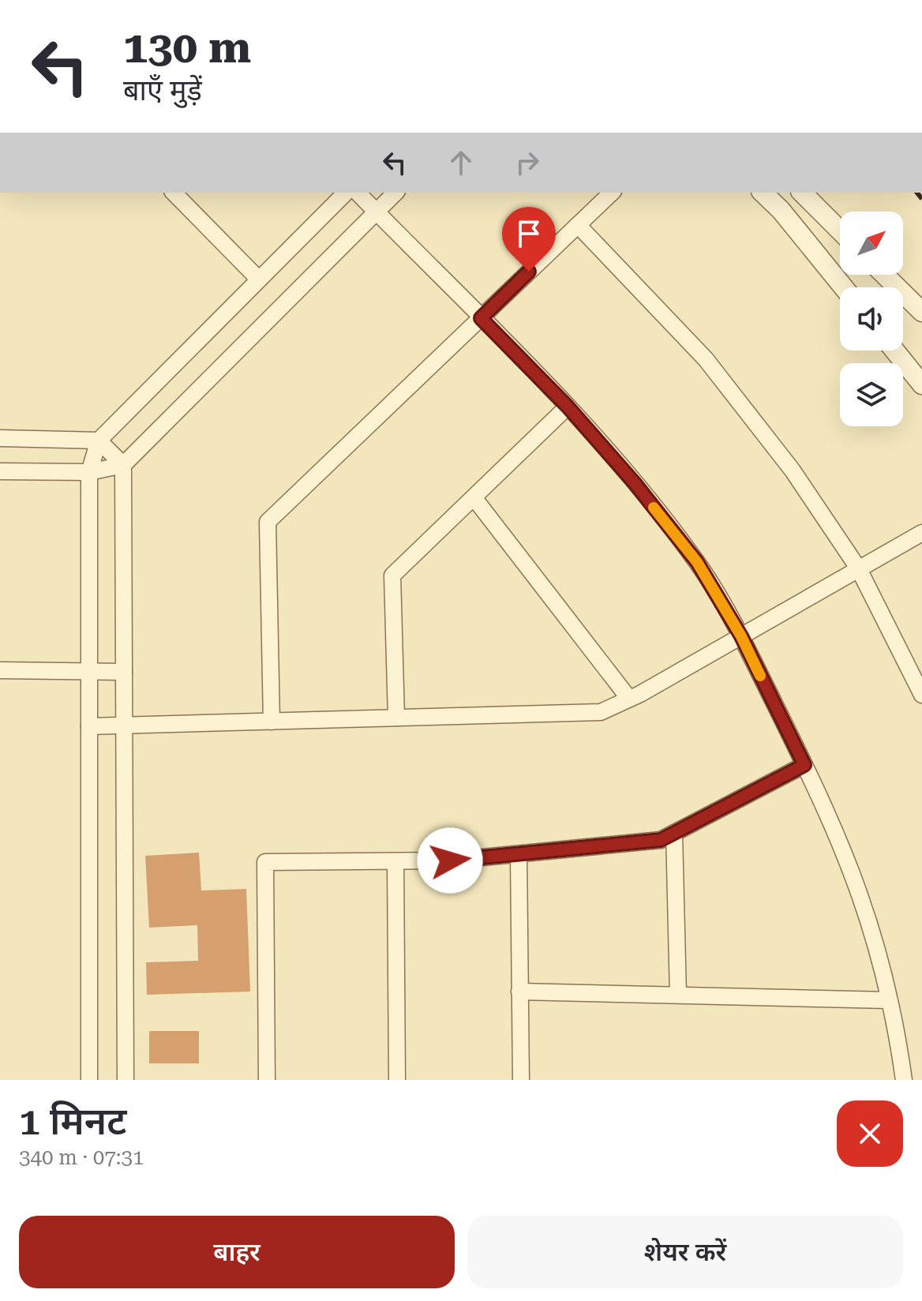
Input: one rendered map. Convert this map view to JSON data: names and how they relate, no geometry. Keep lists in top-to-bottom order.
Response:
{
  "north": "top right",
  "page": {
    "turn": ["130 m", "बाएँ मुड़ें"],
    "heading": ["1 मिनट", "340 m · 07:31"],
    "buttons": ["बाहर", "शेयर करें"]
  }
}
